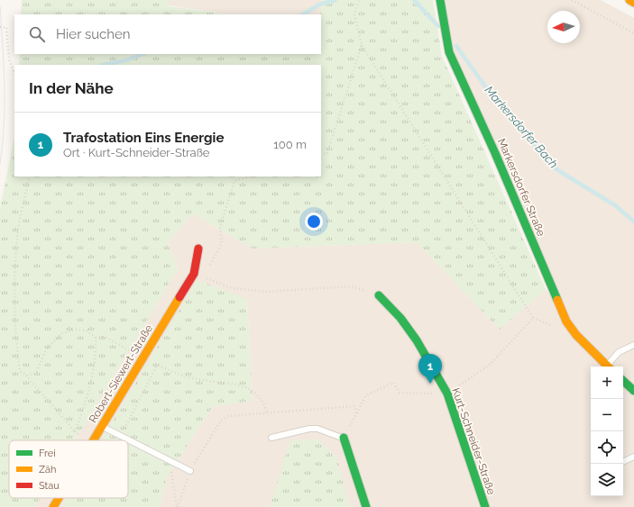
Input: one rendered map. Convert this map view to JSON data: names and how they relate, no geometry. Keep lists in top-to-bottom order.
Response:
{
  "streets": {
    "street": ["Markersdorfer Straße", "Robert-Siewert-Straße", "Kurt-Schneider-Straße"]
  },
  "water": ["Markersdorfer Bach"],
  "legend": ["Frei", "Zäh", "Stau"],
  "north": "left",
  "page": {
    "search": "Hier suchen",
    "heading": "In der Nähe",
    "list": [
      {
        "mark": "1",
        "name": "Trafostation Eins Energie",
        "note": "Ort · Kurt-Schneider-Straße",
        "value": "100 m"
      }
    ],
    "pins": "1",
    "map_buttons": ["+", "−"]
  }
}
